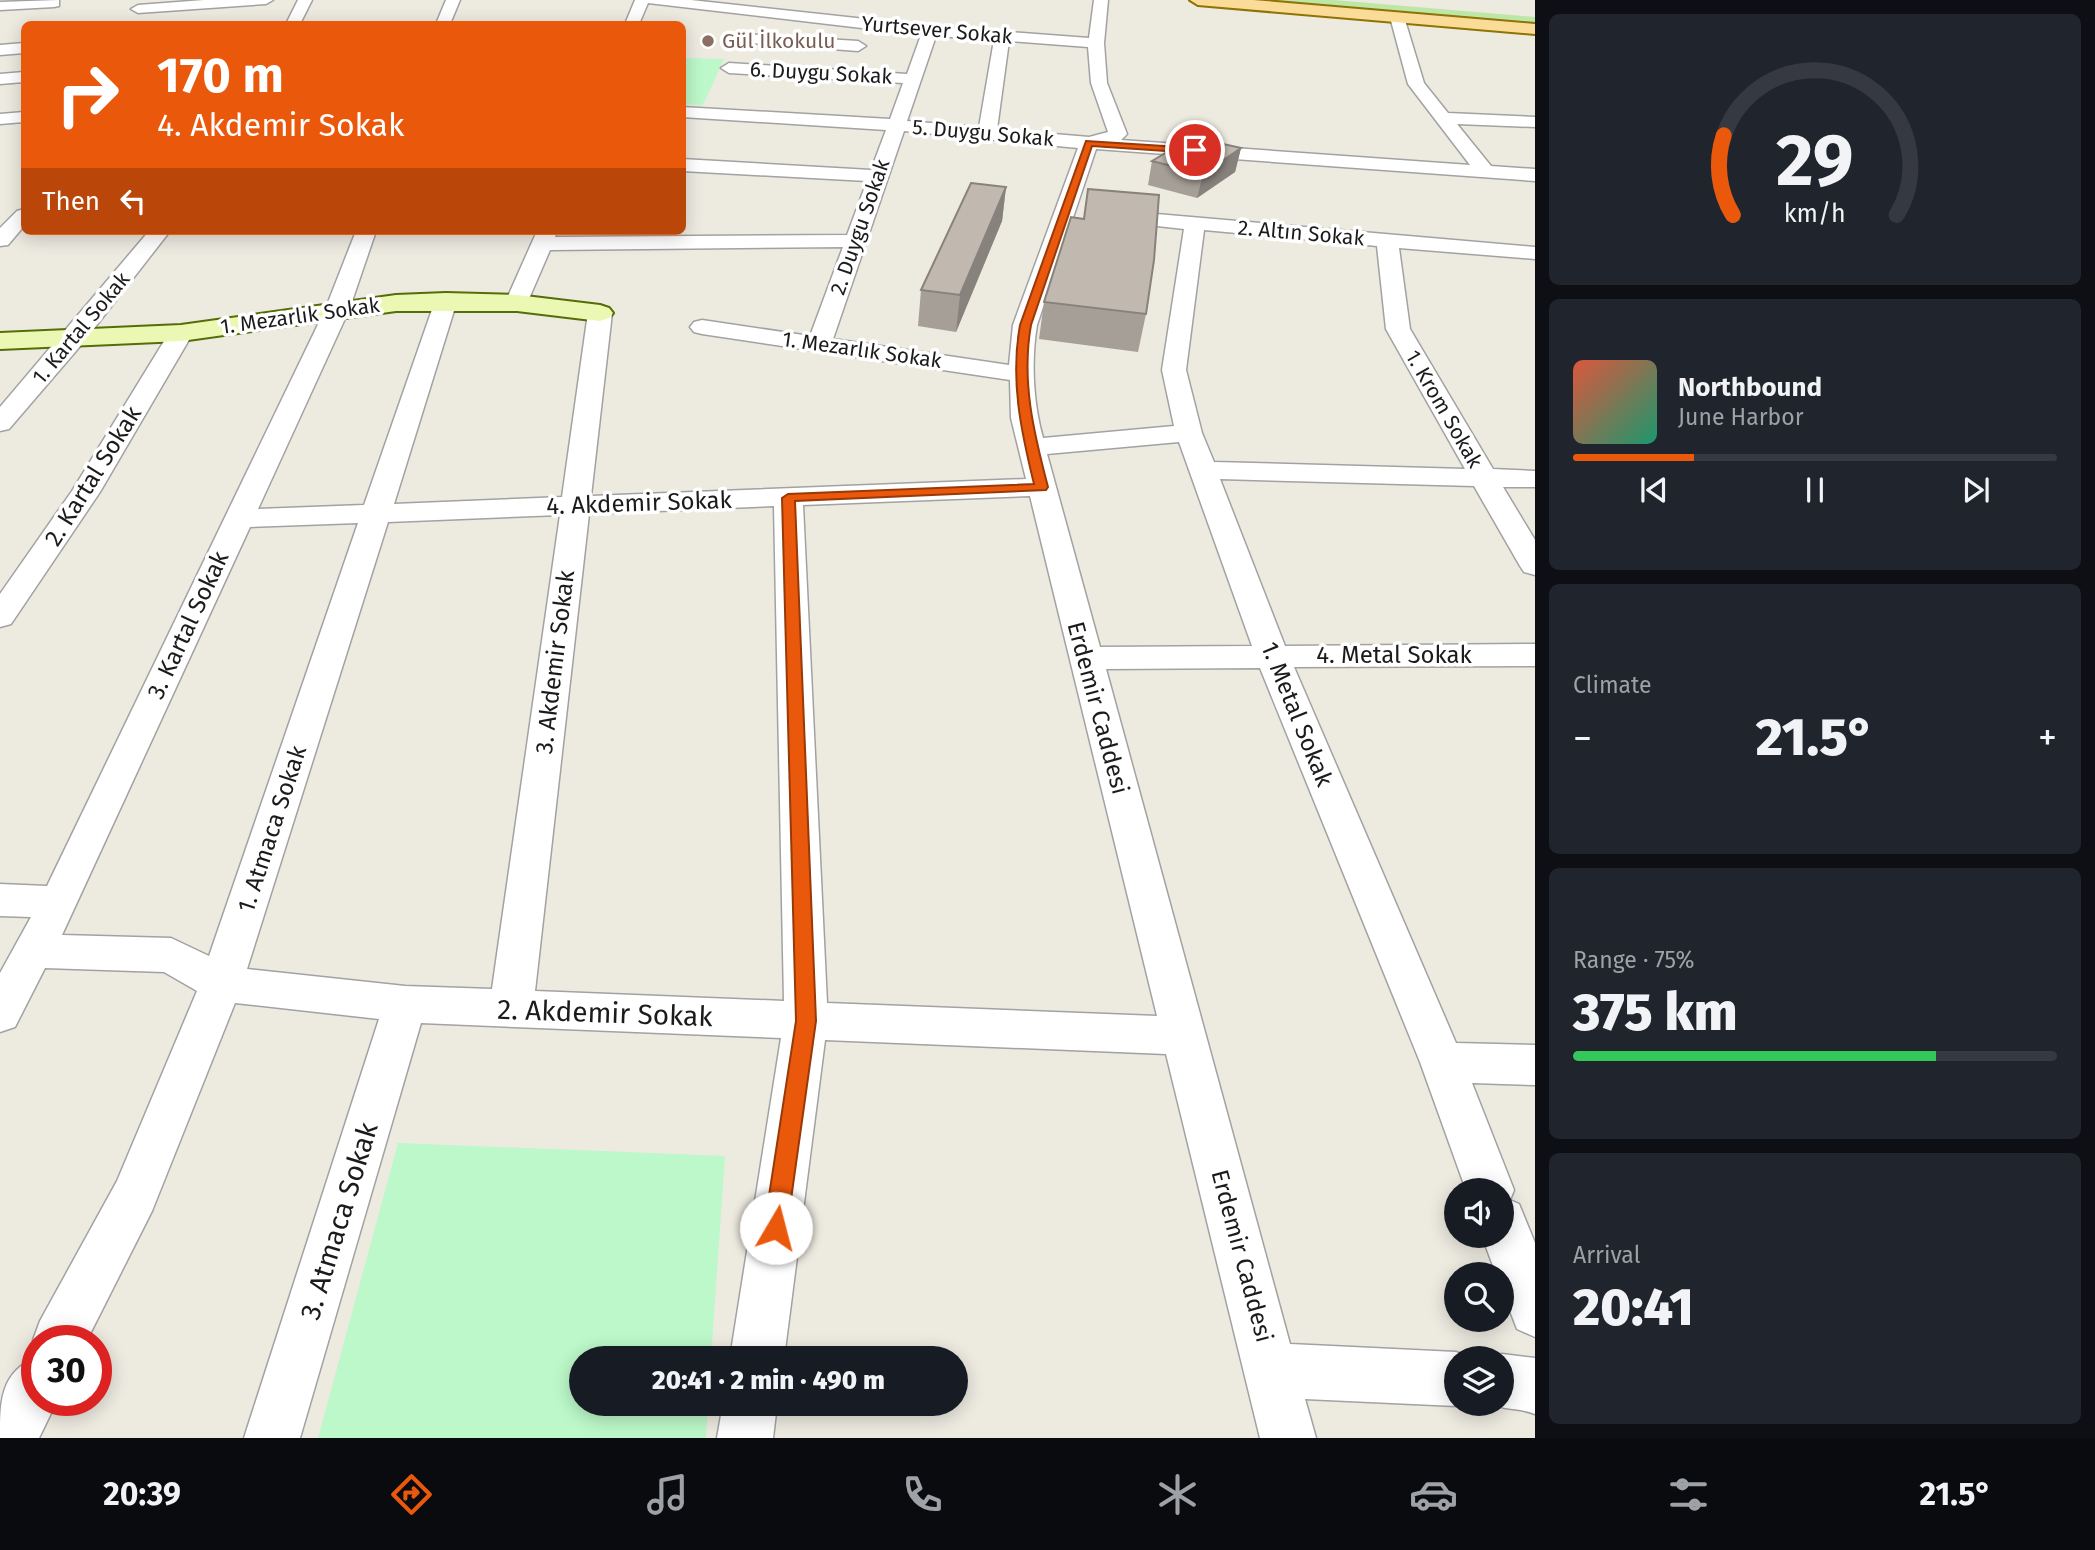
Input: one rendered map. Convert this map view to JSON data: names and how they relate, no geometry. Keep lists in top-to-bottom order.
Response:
{
  "streets": {
    "street": [
      "Yurtsever Sokak",
      "6. Duygu Sokak",
      "5. Duygu Sokak",
      "2. Duygu Sokak",
      "2. Altın Sokak",
      "1. Mezarlık Sokak",
      "1. Kartal Sokak",
      "1. Krom Sokak",
      "2. Kartal Sokak",
      "4. Akdemir Sokak",
      "3. Kartal Sokak",
      "4. Metal Sokak",
      "3. Akdemir Sokak",
      "Erdemir Caddesi",
      "1. Metal Sokak",
      "1. Atmaca Sokak",
      "2. Akdemir Sokak",
      "3. Atmaca Sokak"
    ]
  },
  "crossings": [
    ["Yurtsever Sokak", "2. Duygu Sokak"],
    ["6. Duygu Sokak", "2. Duygu Sokak"],
    ["5. Duygu Sokak", "2. Duygu Sokak"],
    ["5. Duygu Sokak", "Erdemir Caddesi"],
    ["2. Duygu Sokak", "1. Mezarlık Sokak"],
    ["2. Altın Sokak", "1. Krom Sokak"],
    ["2. Altın Sokak", "Erdemir Caddesi"],
    ["2. Altın Sokak", "1. Metal Sokak"],
    ["1. Mezarlık Sokak", "1. Kartal Sokak"],
    ["1. Mezarlık Sokak", "2. Kartal Sokak"],
    ["1. Mezarlık Sokak", "3. Kartal Sokak"],
    ["1. Mezarlık Sokak", "3. Akdemir Sokak"],
    ["1. Mezarlık Sokak", "Erdemir Caddesi"],
    ["1. Mezarlık Sokak", "1. Atmaca Sokak"],
    ["4. Akdemir Sokak", "3. Kartal Sokak"],
    ["4. Akdemir Sokak", "3. Akdemir Sokak"],
    ["4. Akdemir Sokak", "Erdemir Caddesi"],
    ["4. Akdemir Sokak", "1. Atmaca Sokak"],
    ["3. Kartal Sokak", "2. Akdemir Sokak"],
    ["4. Metal Sokak", "Erdemir Caddesi"],
    ["4. Metal Sokak", "1. Metal Sokak"],
    ["3. Akdemir Sokak", "2. Akdemir Sokak"],
    ["Erdemir Caddesi", "2. Akdemir Sokak"],
    ["1. Atmaca Sokak", "2. Akdemir Sokak"],
    ["2. Akdemir Sokak", "3. Atmaca Sokak"]
  ],
  "places": ["Gül İlkokulu"],
  "page": {
    "turn": ["170 m", "4. Akdemir Sokak"],
    "then": "Then",
    "song": ["Northbound", "June Harbor"],
    "tile": [
      "Climate",
      ["Range · 75%", "375 km"],
      ["Arrival", "20:41"]
    ],
    "heat": ["−", "21.5°", "+"],
    "limit": "30",
    "trip": "20:41 · 2 min · 490 m",
    "tabs": ["20:39", "21.5°"],
    "gauge": ["29", "km/h"]
  }
}
